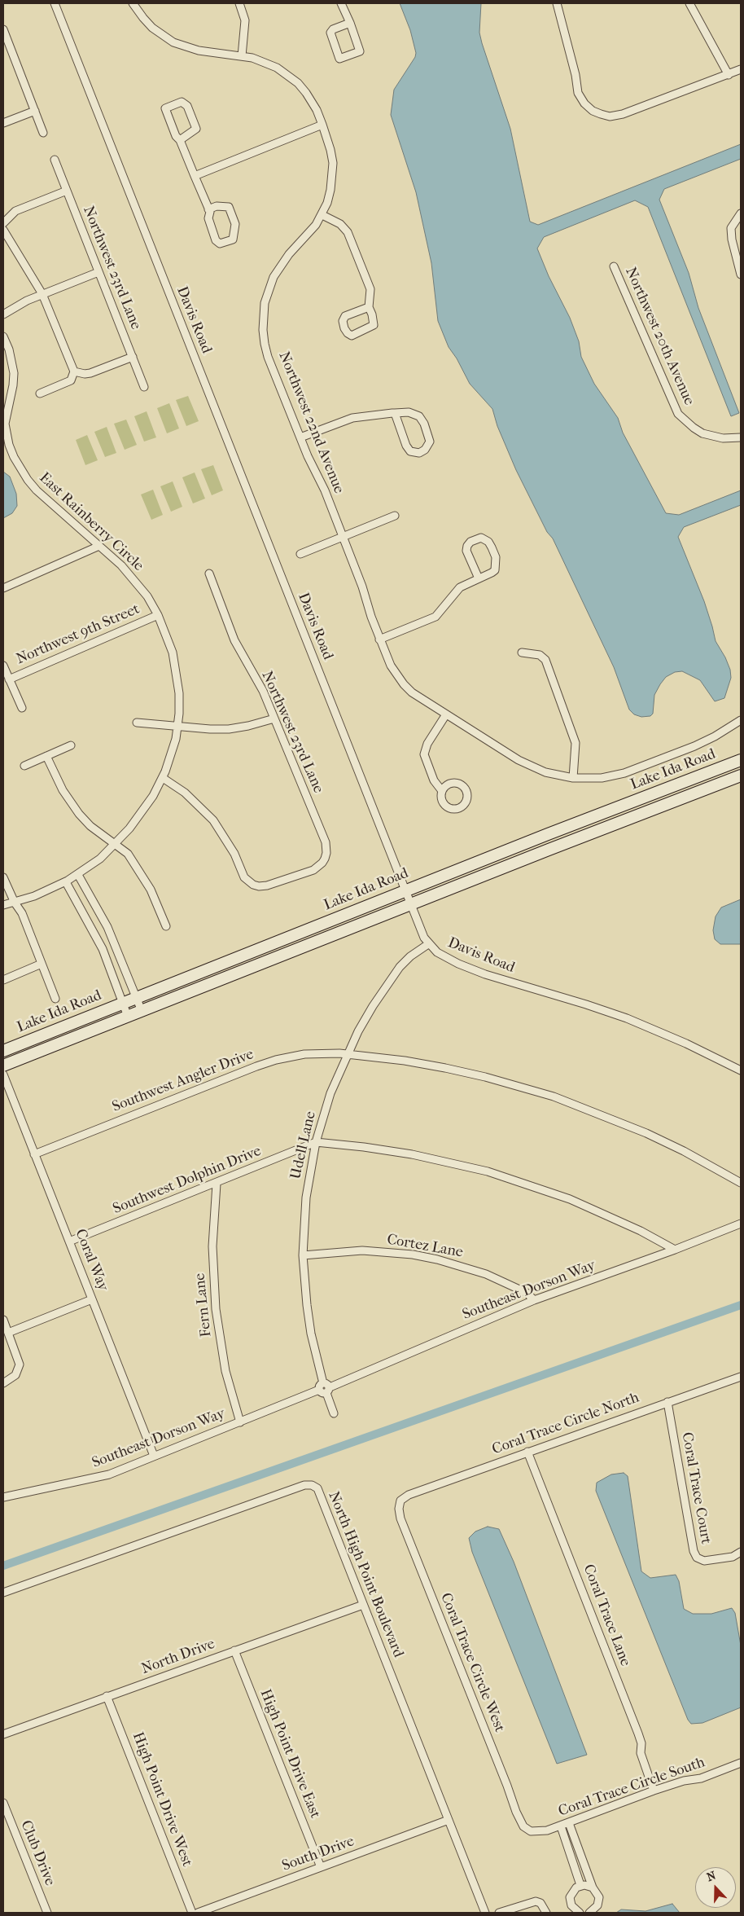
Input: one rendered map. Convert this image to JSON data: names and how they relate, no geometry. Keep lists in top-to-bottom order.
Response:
{
  "streets": {
    "street": [
      "Northwest 23rd Lane",
      "Davis Road",
      "Northwest 20th Avenue",
      "Northwest 22nd Avenue",
      "East Rainberry Circle",
      "Northwest 9th Street",
      "Lake Ida Road",
      "Southwest Angler Drive",
      "Udell Lane",
      "Southwest Dolphin Drive",
      "Cortez Lane",
      "Coral Way",
      "Southeast Dorson Way",
      "Fern Lane",
      "Coral Trace Circle North",
      "Coral Trace Court",
      "North High Point Boulevard",
      "Coral Trace Lane",
      "North Drive",
      "Coral Trace Circle West",
      "High Point Drive East",
      "Coral Trace Circle South",
      "High Point Drive West",
      "Club Drive",
      "South Drive"
    ]
  },
  "crossings": [
    ["Northwest 23rd Lane", "East Rainberry Circle"],
    ["Davis Road", "Lake Ida Road"],
    ["Davis Road", "Udell Lane"],
    ["East Rainberry Circle", "Northwest 9th Street"],
    ["Southwest Angler Drive", "Udell Lane"],
    ["Southwest Angler Drive", "Coral Way"],
    ["Udell Lane", "Southwest Dolphin Drive"],
    ["Udell Lane", "Cortez Lane"],
    ["Udell Lane", "Southeast Dorson Way"],
    ["Southwest Dolphin Drive", "Coral Way"],
    ["Southwest Dolphin Drive", "Fern Lane"],
    ["Cortez Lane", "Southeast Dorson Way"],
    ["Coral Way", "Southeast Dorson Way"],
    ["Southeast Dorson Way", "Fern Lane"],
    ["Coral Trace Circle North", "Coral Trace Court"],
    ["Coral Trace Circle North", "Coral Trace Lane"],
    ["Coral Trace Circle North", "Coral Trace Circle West"],
    ["North High Point Boulevard", "North Drive"],
    ["North High Point Boulevard", "South Drive"],
    ["Coral Trace Lane", "Coral Trace Circle South"],
    ["North Drive", "High Point Drive East"],
    ["North Drive", "High Point Drive West"],
    ["Coral Trace Circle West", "Coral Trace Circle South"],
    ["High Point Drive East", "South Drive"]
  ],
  "north": "top"
}
